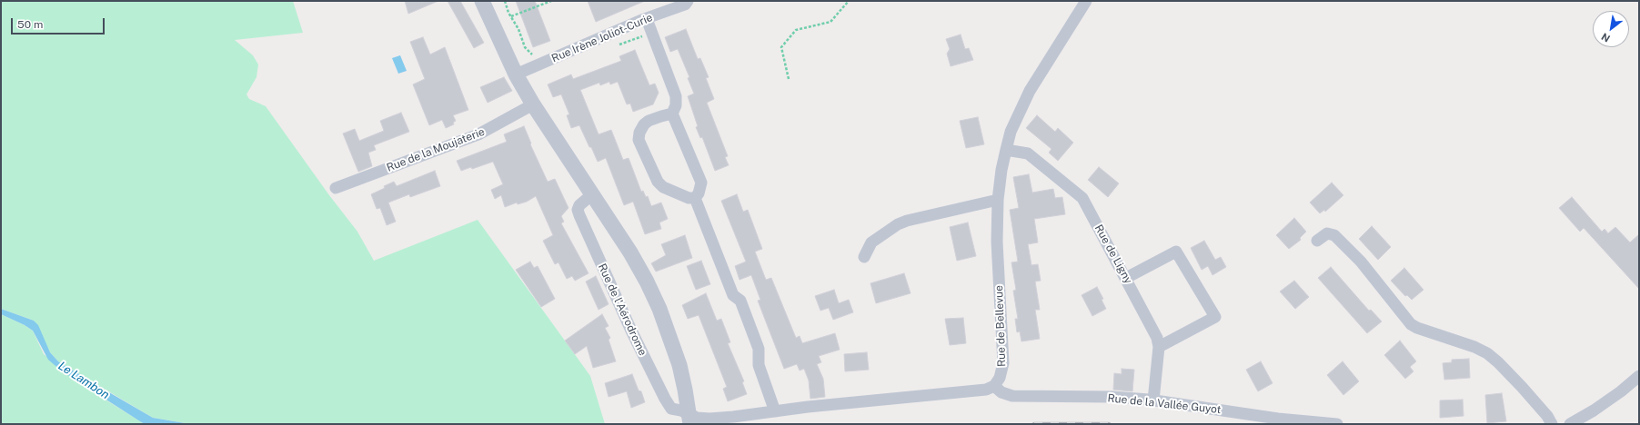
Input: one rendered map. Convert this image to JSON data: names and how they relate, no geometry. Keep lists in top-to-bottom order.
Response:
{
  "streets": {
    "street": [
      "Rue Irène Joliot-Curie",
      "Rue de la Moujaterie",
      "Rue de Ligny",
      "Rue de l'Aérodrome",
      "Rue de Bellevue",
      "Rue de la Vallée Guyot"
    ]
  },
  "crossings": [
    ["Rue de Ligny", "Rue de Bellevue"],
    ["Rue de Ligny", "Rue de la Vallée Guyot"],
    ["Rue de Bellevue", "Rue de la Vallée Guyot"]
  ],
  "water": ["Le Lambon"],
  "scale_bar": "50 m",
  "north": "bottom left"
}
